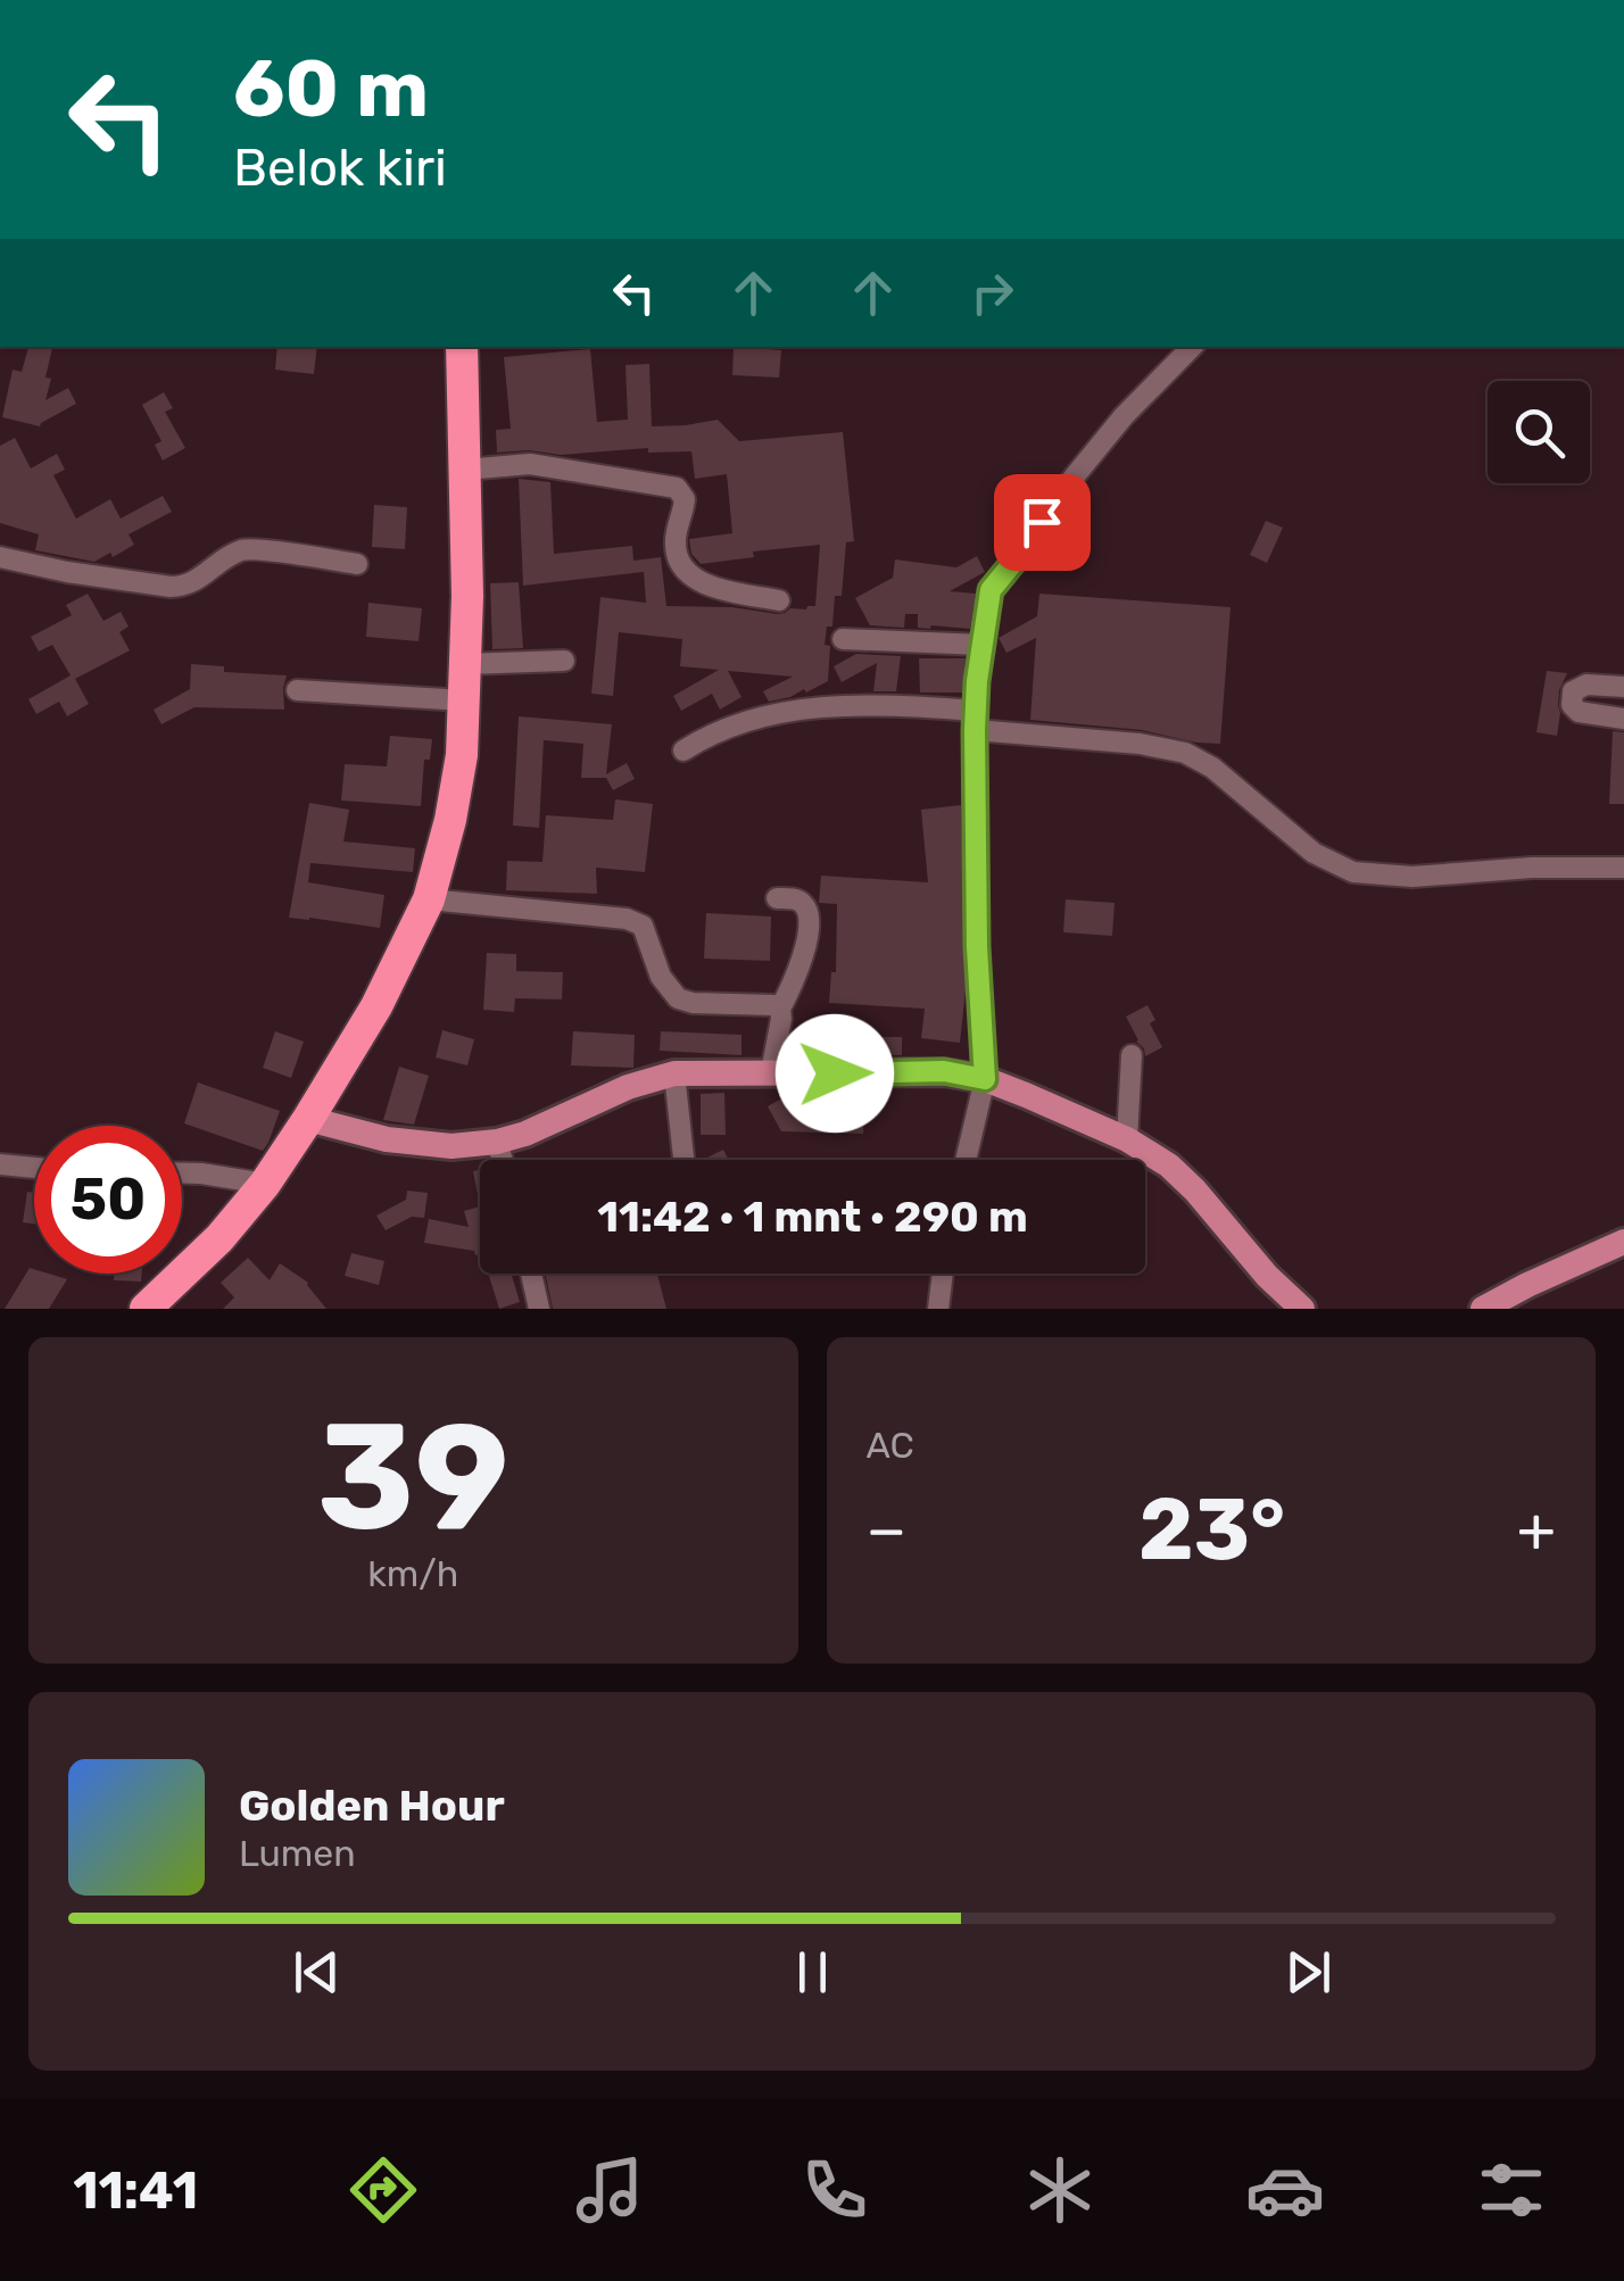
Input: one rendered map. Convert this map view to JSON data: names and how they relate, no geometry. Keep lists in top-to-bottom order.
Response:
{
  "page": {
    "turn": ["60 m", "Belok kiri"],
    "limit": "50",
    "trip": "11:42 · 1 mnt · 290 m",
    "tile": [
      ["39", "km/h"],
      "AC"
    ],
    "heat": ["−", "23°", "+"],
    "song": ["Golden Hour", "Lumen"],
    "tabs": "11:41"
  }
}
